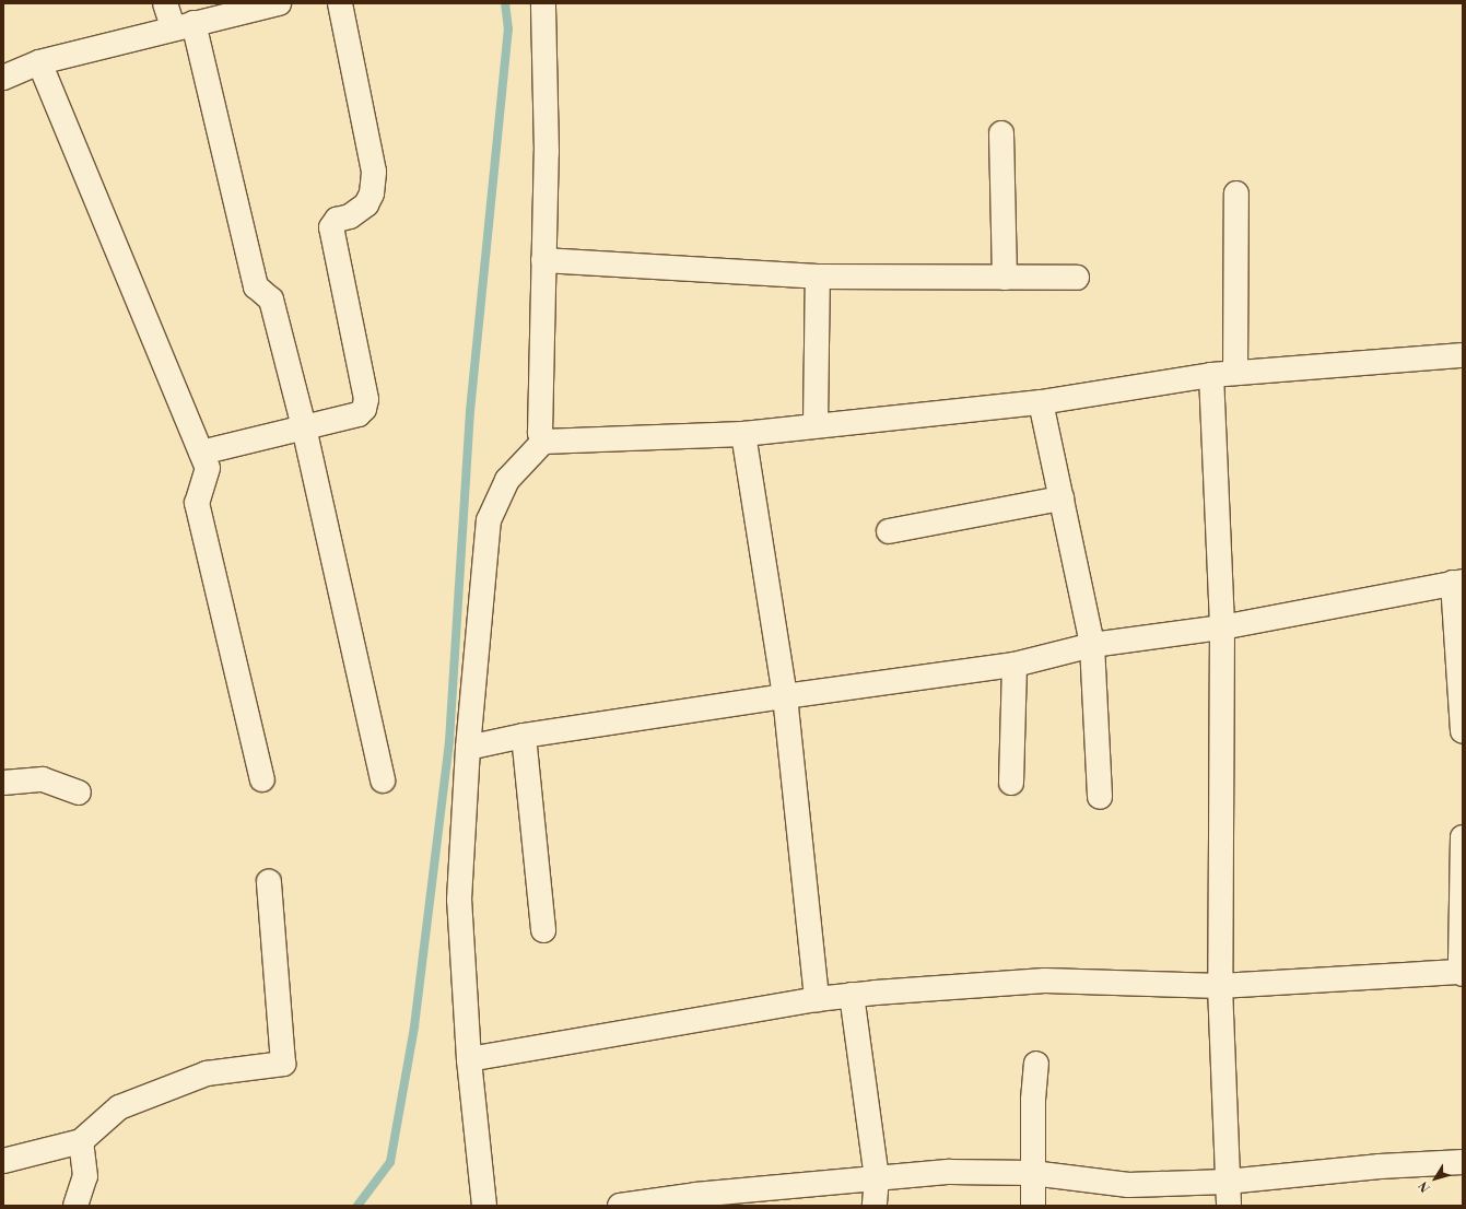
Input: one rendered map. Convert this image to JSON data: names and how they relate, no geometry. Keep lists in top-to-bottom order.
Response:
{
  "north": "bottom left"
}
